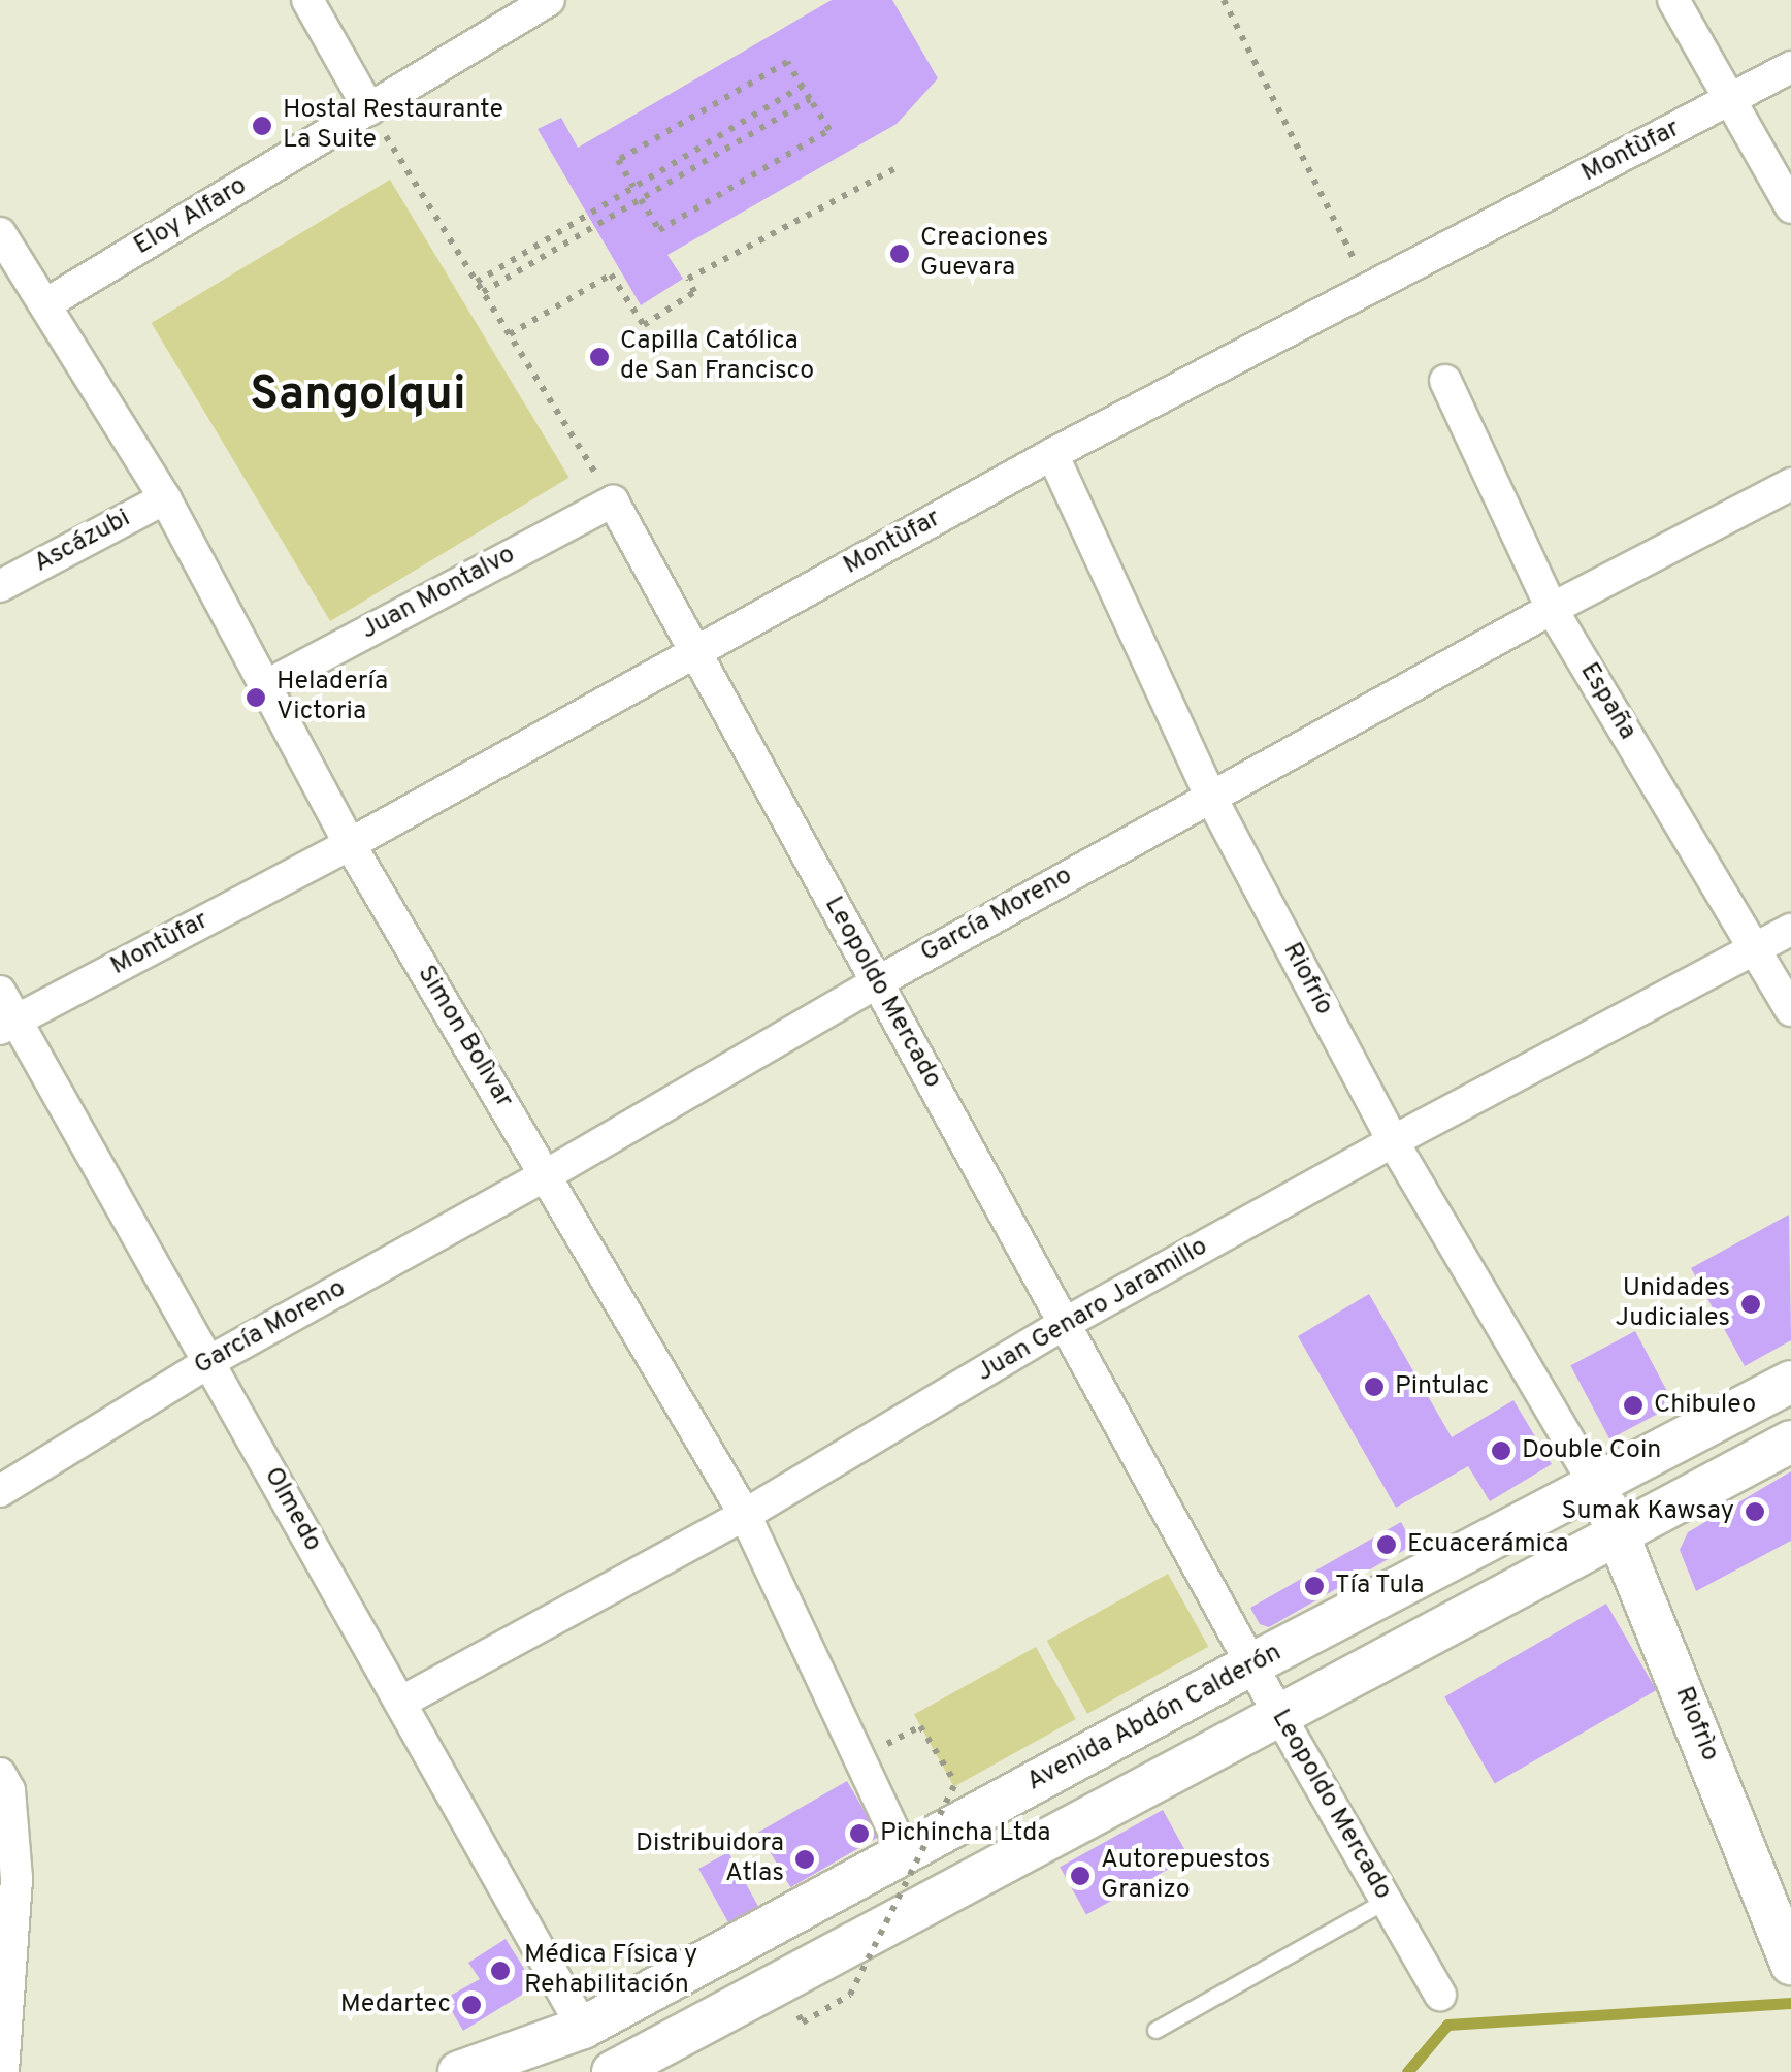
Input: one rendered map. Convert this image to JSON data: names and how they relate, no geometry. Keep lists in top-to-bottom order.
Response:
{
  "streets": {
    "main road": ["Avenida Abdón Calderón", "Riofrìo"],
    "street": [
      "Montùfar",
      "Eloy Alfaro",
      "Ascázubi",
      "Juan Montalvo",
      "España",
      "García Moreno",
      "Riofrío",
      "Leopoldo Mercado",
      "Simon Bolìvar",
      "Juan Genaro Jaramillo",
      "Olmedo"
    ]
  },
  "crossings": [
    ["Montùfar", "Riofrío"],
    ["Montùfar", "Leopoldo Mercado"],
    ["Montùfar", "Simon Bolìvar"],
    ["Montùfar", "Olmedo"],
    ["Eloy Alfaro", "Simon Bolìvar"],
    ["Ascázubi", "Simon Bolìvar"],
    ["Juan Montalvo", "Leopoldo Mercado"],
    ["Juan Montalvo", "Simon Bolìvar"],
    ["España", "García Moreno"],
    ["España", "Juan Genaro Jaramillo"],
    ["García Moreno", "Riofrío"],
    ["García Moreno", "Leopoldo Mercado"],
    ["García Moreno", "Simon Bolìvar"],
    ["García Moreno", "Olmedo"],
    ["Riofrío", "Juan Genaro Jaramillo"],
    ["Riofrío", "Avenida Abdón Calderón"],
    ["Riofrío", "Riofrìo"],
    ["Leopoldo Mercado", "Juan Genaro Jaramillo"],
    ["Leopoldo Mercado", "Avenida Abdón Calderón"],
    ["Simon Bolìvar", "Juan Genaro Jaramillo"],
    ["Simon Bolìvar", "Avenida Abdón Calderón"],
    ["Juan Genaro Jaramillo", "Olmedo"],
    ["Olmedo", "Avenida Abdón Calderón"],
    ["Avenida Abdón Calderón", "Riofrìo"]
  ],
  "districts": ["Sangolqui"],
  "places": [
    "Hostal Restaurante La Suite",
    "Creaciones Guevara",
    "Capilla Católica de San Francisco",
    "Heladería Victoria",
    "Unidades Judiciales",
    "Pintulac",
    "Chibuleo",
    "Double Coin",
    "Sumak Kawsay",
    "Ecuacerámica",
    "Tía Tula",
    "Pichincha Ltda",
    "Distribuidora Atlas",
    "Autorepuestos Granizo",
    "Médica Física y Rehabilitación",
    "Medartec"
  ]
}
